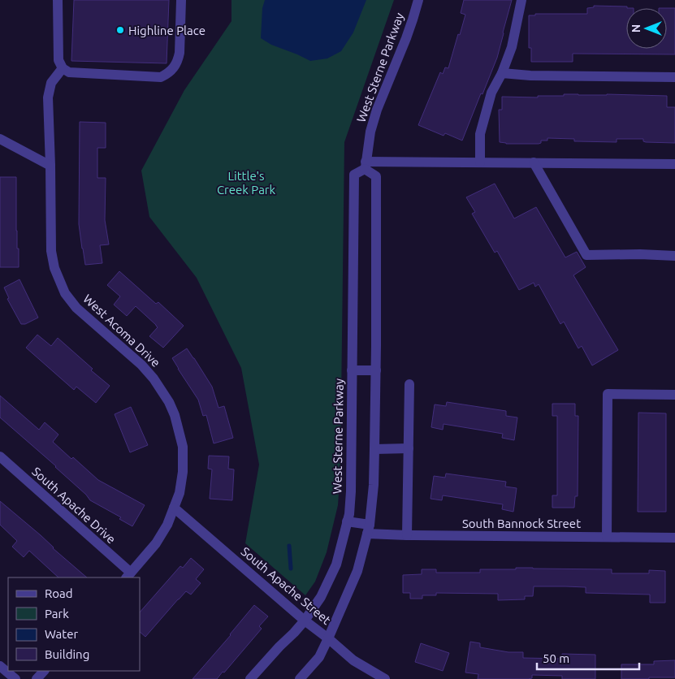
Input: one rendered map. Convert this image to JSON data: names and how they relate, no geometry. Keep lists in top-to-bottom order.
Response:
{
  "streets": {
    "street": [
      "West Sterne Parkway",
      "West Acoma Drive",
      "South Apache Drive",
      "South Bannock Street",
      "South Apache Street"
    ]
  },
  "crossings": [
    ["West Sterne Parkway", "South Bannock Street"],
    ["West Sterne Parkway", "South Apache Street"],
    ["West Acoma Drive", "South Apache Drive"],
    ["West Acoma Drive", "South Apache Street"]
  ],
  "parks": ["Little's Creek Park"],
  "places": ["Highline Place"],
  "legend": [
    "Road",
    "Park",
    "Water",
    "Building"
  ],
  "scale_bar": "50 m",
  "north": "left"
}
